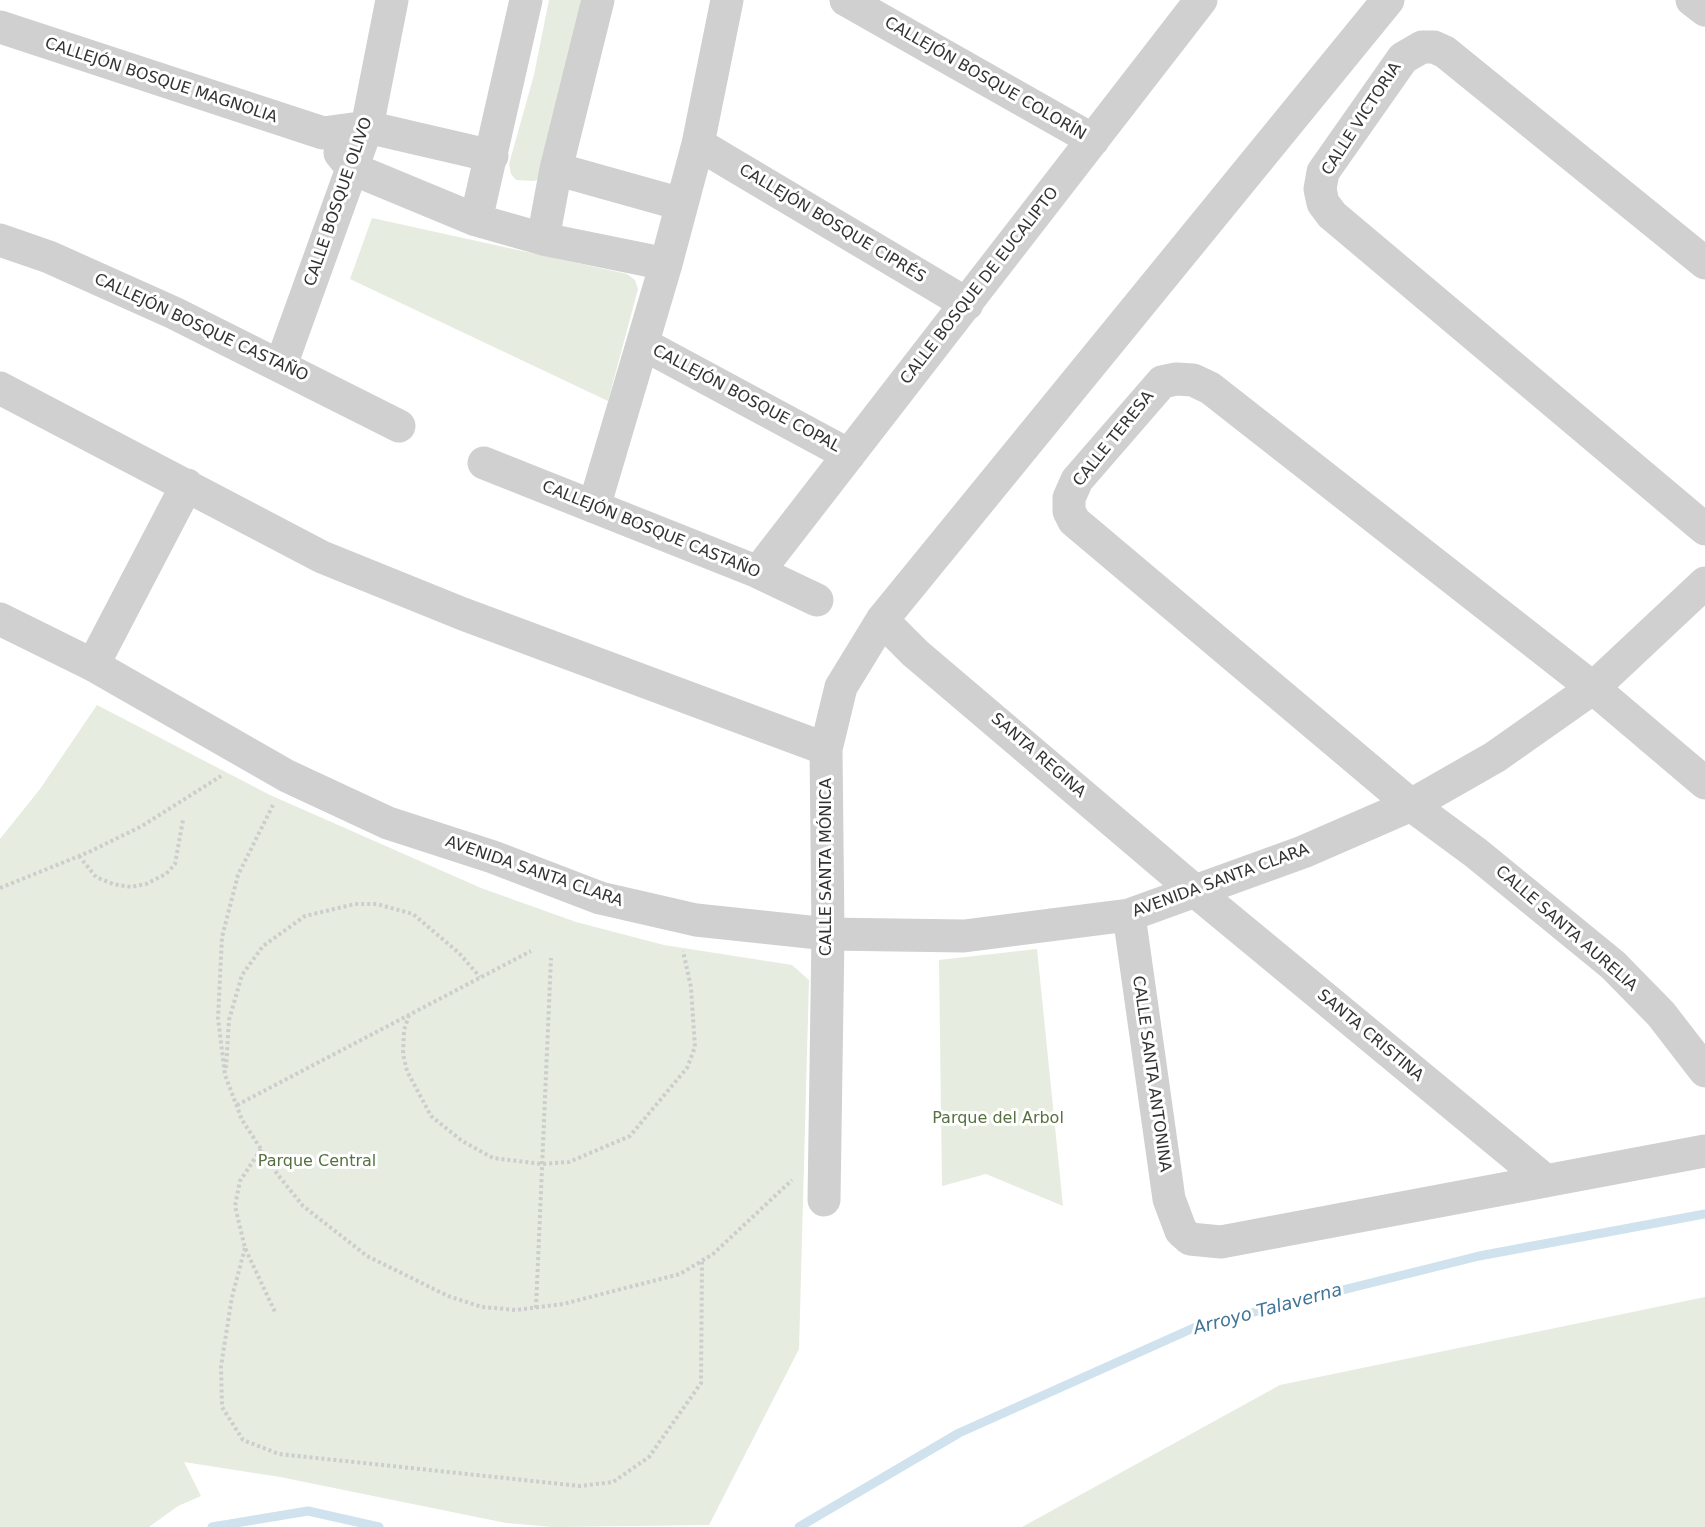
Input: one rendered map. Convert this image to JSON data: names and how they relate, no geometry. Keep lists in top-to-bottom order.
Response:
{
  "streets": {
    "street": [
      "CALLEJÓN BOSQUE COLORÍN",
      "CALLEJÓN BOSQUE MAGNOLIA",
      "CALLE VICTORIA",
      "CALLE BOSQUE OLIVO",
      "CALLEJÓN BOSQUE CIPRÉS",
      "CALLE BOSQUE DE EUCALIPTO",
      "CALLEJÓN BOSQUE CASTAÑO",
      "CALLEJÓN BOSQUE COPAL",
      "CALLE TERESA",
      "SANTA REGINA",
      "CALLE SANTA MÓNICA",
      "AVENIDA SANTA CLARA",
      "CALLE SANTA AURELIA",
      "SANTA CRISTINA",
      "CALLE SANTA ANTONINA"
    ]
  },
  "crossings": [
    ["CALLEJÓN BOSQUE COLORÍN", "CALLE BOSQUE DE EUCALIPTO"],
    ["CALLEJÓN BOSQUE MAGNOLIA", "CALLE BOSQUE OLIVO"],
    ["CALLE BOSQUE OLIVO", "CALLEJÓN BOSQUE CASTAÑO"],
    ["CALLEJÓN BOSQUE CIPRÉS", "CALLE BOSQUE DE EUCALIPTO"],
    ["CALLE BOSQUE DE EUCALIPTO", "CALLEJÓN BOSQUE CASTAÑO"],
    ["CALLE BOSQUE DE EUCALIPTO", "CALLEJÓN BOSQUE COPAL"],
    ["CALLE TERESA", "AVENIDA SANTA CLARA"],
    ["CALLE TERESA", "CALLE SANTA AURELIA"],
    ["SANTA REGINA", "CALLE SANTA MÓNICA"],
    ["SANTA REGINA", "AVENIDA SANTA CLARA"],
    ["SANTA REGINA", "SANTA CRISTINA"],
    ["CALLE SANTA MÓNICA", "AVENIDA SANTA CLARA"],
    ["AVENIDA SANTA CLARA", "CALLE SANTA AURELIA"],
    ["AVENIDA SANTA CLARA", "SANTA CRISTINA"],
    ["AVENIDA SANTA CLARA", "CALLE SANTA ANTONINA"],
    ["SANTA CRISTINA", "CALLE SANTA ANTONINA"]
  ],
  "water": ["Arroyo Talaverna"],
  "parks": ["Parque del Arbol", "Parque Central"]
}
